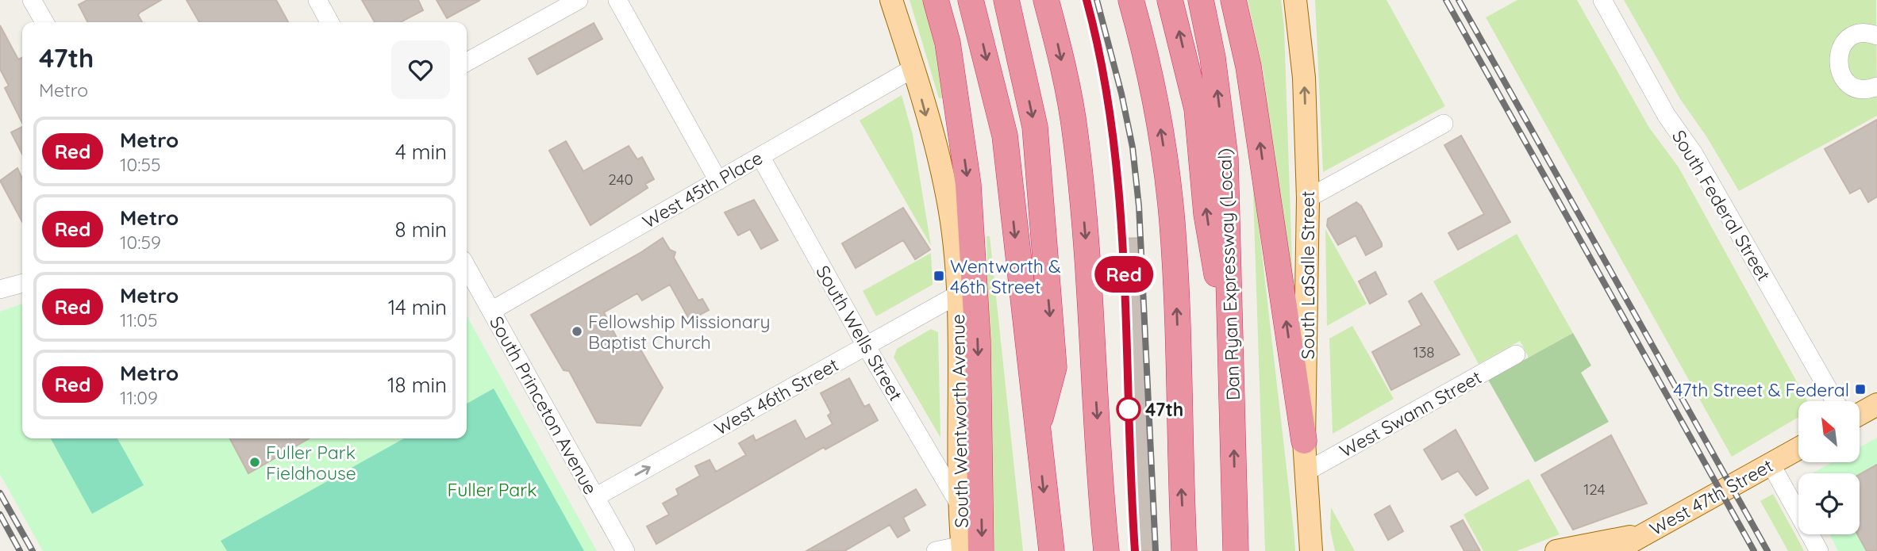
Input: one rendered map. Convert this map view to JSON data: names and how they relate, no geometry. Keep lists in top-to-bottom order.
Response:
{
  "streets": {
    "highway": ["Dan Ryan Expressway (Local)"],
    "main road": ["South LaSalle Street", "South Wentworth Avenue", "West 47th Street"],
    "street": [
      "West 45th Place",
      "South Federal Street",
      "South Wells Street",
      "West 46th Street",
      "South Princeton Avenue",
      "West Swann Street"
    ]
  },
  "crossings": [
    ["West 45th Place", "South Wells Street"],
    ["West 45th Place", "South Princeton Avenue"],
    ["West 45th Place", "South Wentworth Avenue"],
    ["South LaSalle Street", "West Swann Street"],
    ["South Wells Street", "West 46th Street"],
    ["South Wells Street", "South Wentworth Avenue"],
    ["West 46th Street", "South Princeton Avenue"],
    ["West 46th Street", "South Wentworth Avenue"]
  ],
  "one_way": ["South LaSalle Street", "West 46th Street", "South Wentworth Avenue"],
  "parks": ["Fuller Park"],
  "places": {
    "transit": ["Wentworth & 46th Street", "47th Street & Federal"],
    "other": ["Fellowship Missionary Baptist Church", "47th", "Fuller Park Fieldhouse"]
  },
  "lines": ["metro line Red"],
  "house_numbers": ["240", "138", "124"],
  "north": "top left",
  "page": {
    "on_map": "Red",
    "heading": ["47th", "Metro"],
    "list": [
      {
        "mark": "Red",
        "name": "Metro",
        "note": "10:55",
        "value": "4 min"
      },
      {
        "mark": "Red",
        "name": "Metro",
        "note": "10:59",
        "value": "8 min"
      },
      {
        "mark": "Red",
        "name": "Metro",
        "note": "11:05",
        "value": "14 min"
      },
      {
        "mark": "Red",
        "name": "Metro",
        "note": "11:09",
        "value": "18 min"
      }
    ]
  }
}
